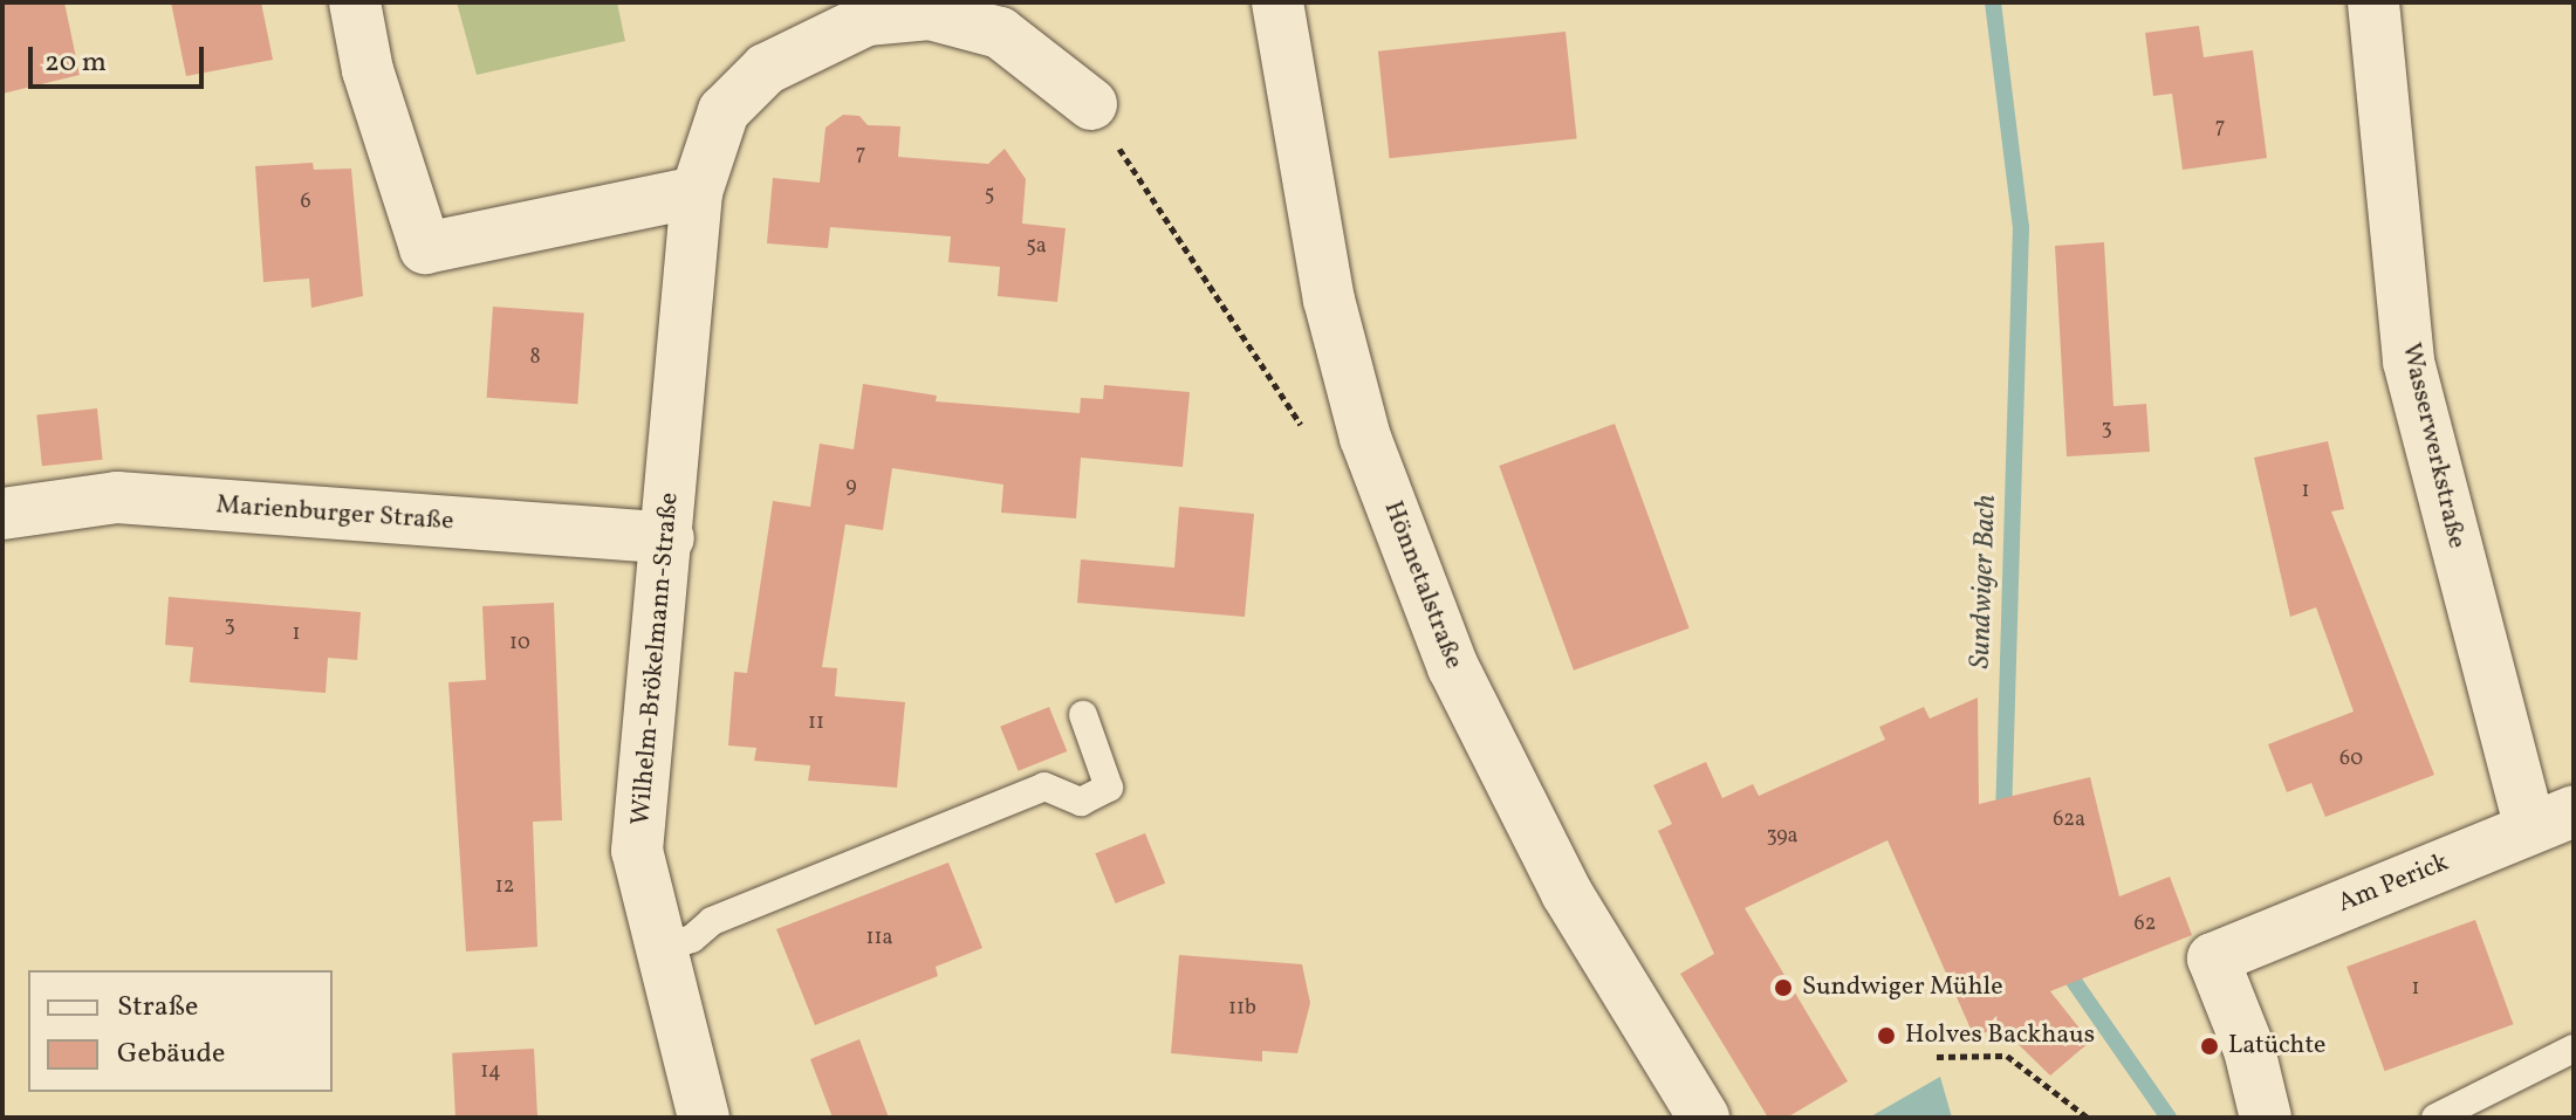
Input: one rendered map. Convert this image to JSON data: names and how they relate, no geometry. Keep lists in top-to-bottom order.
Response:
{
  "streets": {
    "street": [
      "Wasserwerkstraße",
      "Marienburger Straße",
      "Hönnetalstraße",
      "Wilhelm-Brökelmann-Straße",
      "Am Perick"
    ]
  },
  "crossings": [
    ["Wasserwerkstraße", "Am Perick"],
    ["Marienburger Straße", "Wilhelm-Brökelmann-Straße"]
  ],
  "water": ["Sundwiger Bach"],
  "places": ["Sundwiger Mühle", "Holves Backhaus", "Latüchte"],
  "house_numbers": [
    "7",
    "7",
    "5",
    "6",
    "5a",
    "8",
    "3",
    "9",
    "1",
    "3",
    "1",
    "10",
    "11",
    "60",
    "62a",
    "39a",
    "12",
    "62",
    "11a",
    "1",
    "11b",
    "14"
  ],
  "legend": ["Straße", "Gebäude"],
  "scale_bar": "20 m"
}
